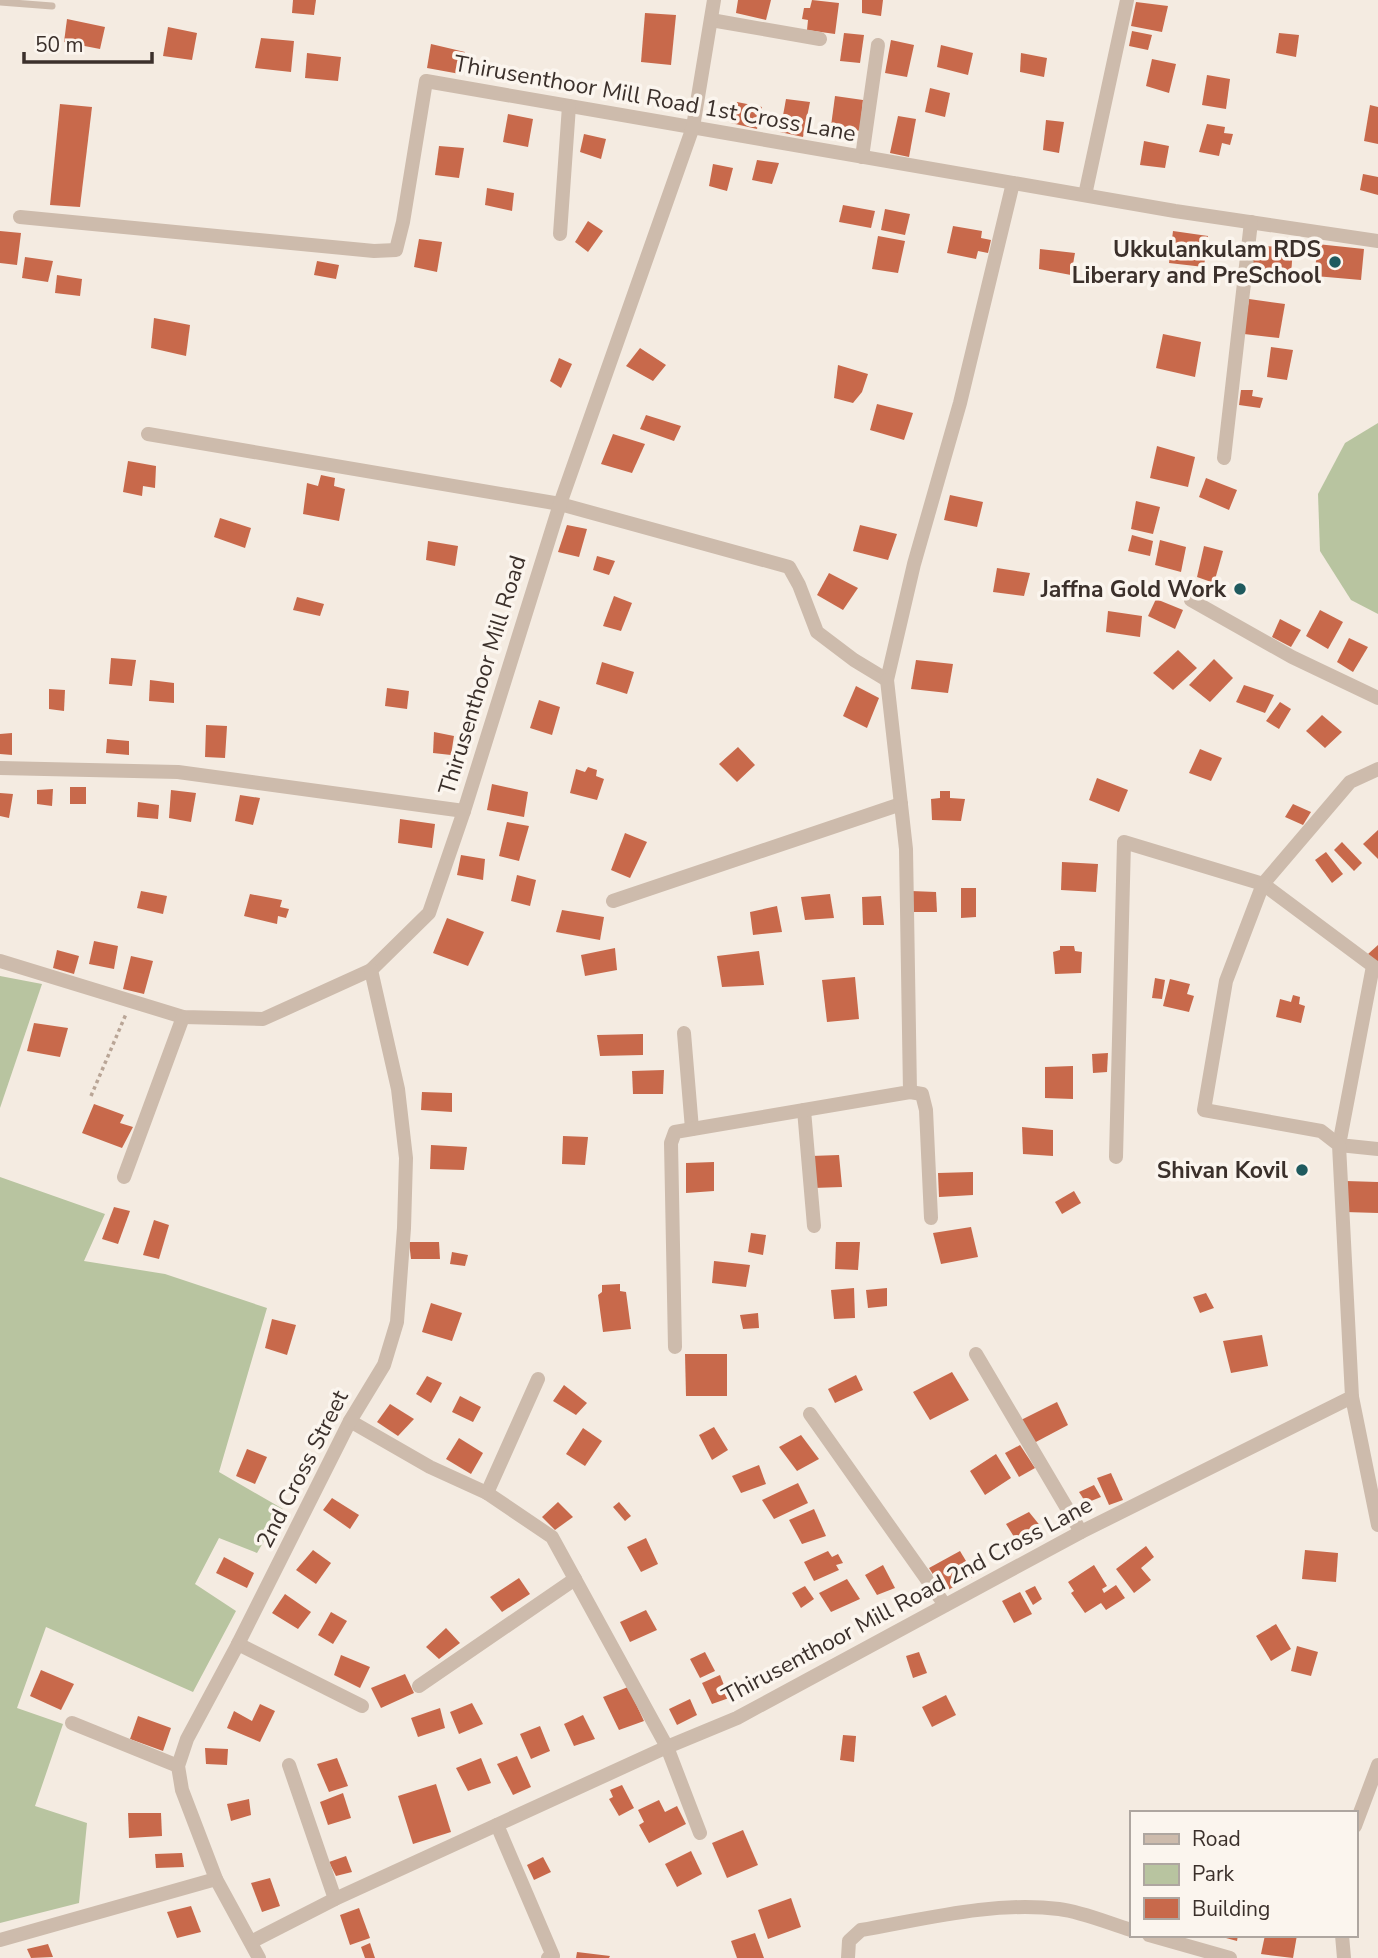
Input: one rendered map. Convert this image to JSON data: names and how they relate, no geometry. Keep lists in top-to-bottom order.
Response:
{
  "streets": {
    "street": [
      "Thirusenthoor Mill Road 1st Cross Lane",
      "Thirusenthoor Mill Road",
      "2nd Cross Street",
      "Thirusenthoor Mill Road 2nd Cross Lane"
    ]
  },
  "crossings": [
    ["Thirusenthoor Mill Road 1st Cross Lane", "Thirusenthoor Mill Road"],
    ["Thirusenthoor Mill Road", "2nd Cross Street"]
  ],
  "places": ["Ukkulankulam RDS Liberary and PreSchool", "Jaffna Gold Work", "Shivan Kovil"],
  "legend": ["Road", "Park", "Building"],
  "scale_bar": "50 m"
}
